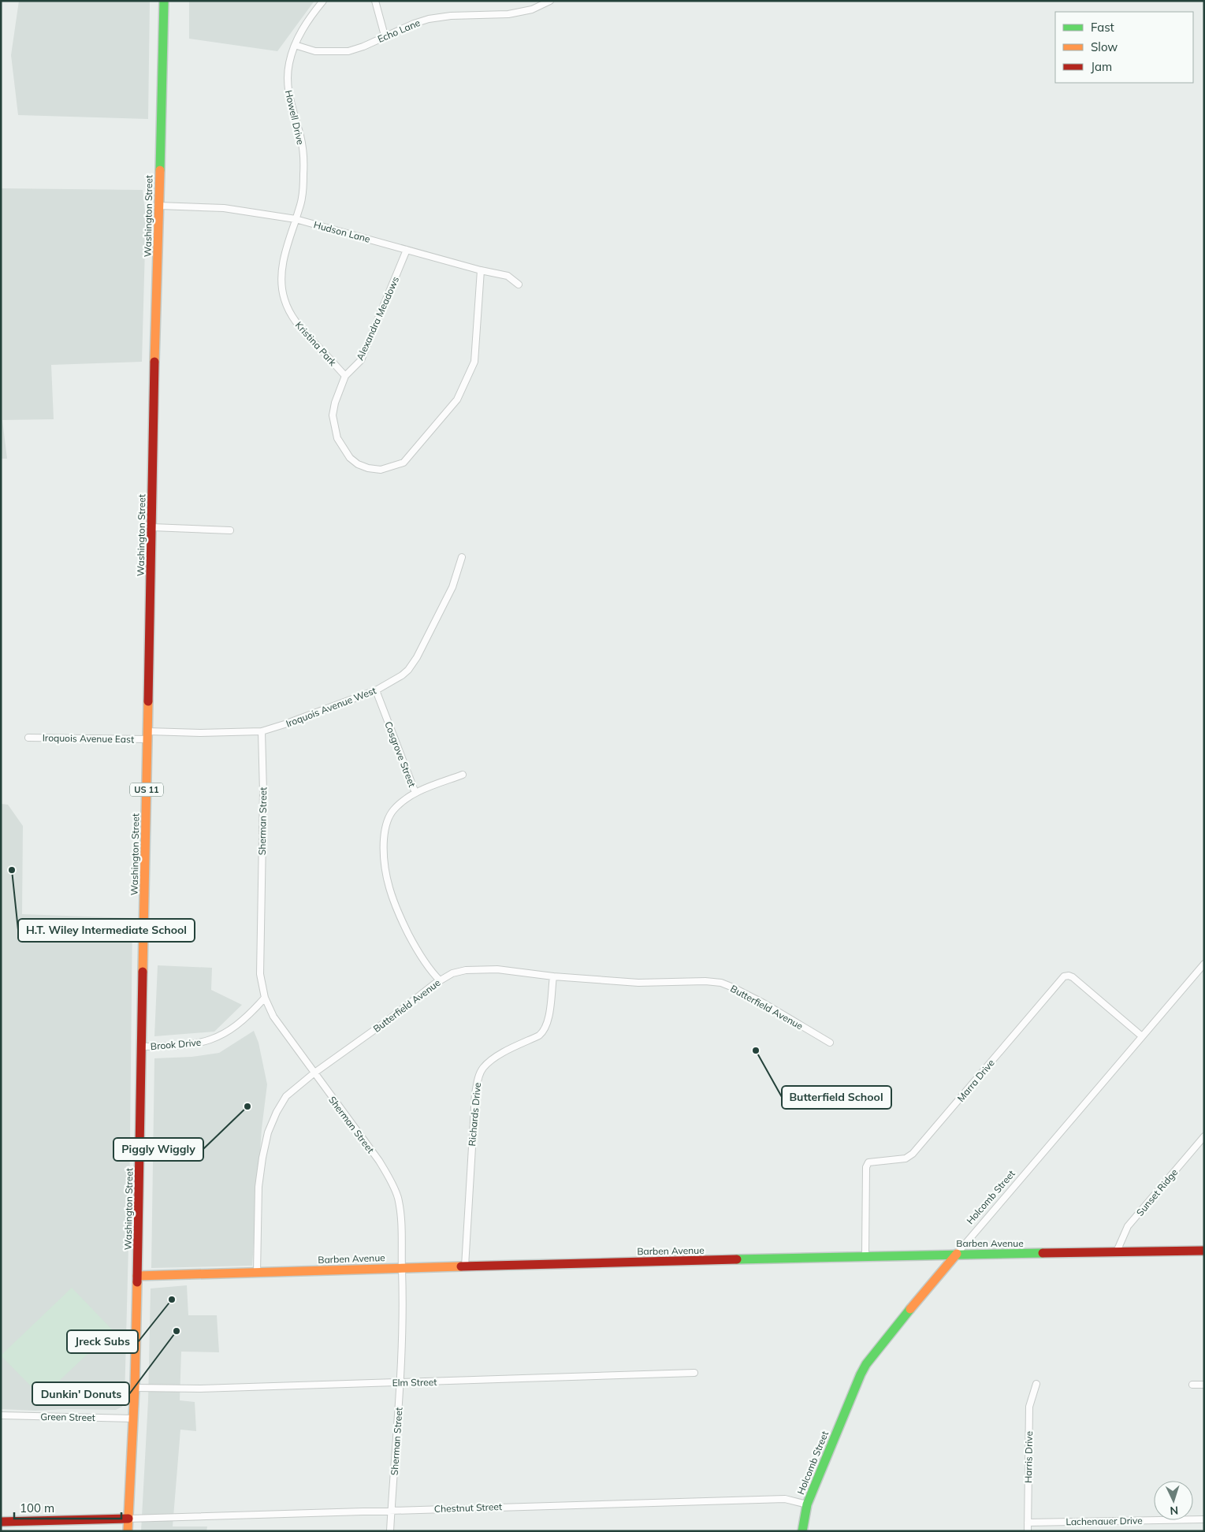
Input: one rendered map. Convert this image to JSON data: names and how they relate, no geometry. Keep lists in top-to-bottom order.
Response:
{
  "streets": {
    "main road": [
      "Washington Street",
      "US 11",
      "Holcomb Street",
      "Barben Avenue"
    ],
    "street": [
      "Echo Lane",
      "Howell Drive",
      "Hudson Lane",
      "Alexandra Meadows",
      "Kristina Park",
      "Iroquois Avenue West",
      "Iroquois Avenue East",
      "Cosgrove Street",
      "Sherman Street",
      "Butterfield Avenue",
      "Brook Drive",
      "Marra Drive",
      "Richards Drive",
      "Sunset Ridge",
      "Elm Street",
      "Green Street",
      "Harris Drive",
      "Chestnut Street",
      "Lachenauer Drive"
    ]
  },
  "crossings": [
    ["Echo Lane", "Howell Drive"],
    ["Howell Drive", "Hudson Lane"],
    ["Howell Drive", "Kristina Park"],
    ["Washington Street", "Hudson Lane"],
    ["Washington Street", "Iroquois Avenue West"],
    ["Washington Street", "Iroquois Avenue East"],
    ["Washington Street", "Brook Drive"],
    ["Washington Street", "Barben Avenue"],
    ["Washington Street", "Elm Street"],
    ["Washington Street", "Green Street"],
    ["Washington Street", "Chestnut Street"],
    ["Hudson Lane", "Alexandra Meadows"],
    ["Hudson Lane", "Kristina Park"],
    ["Alexandra Meadows", "Kristina Park"],
    ["Iroquois Avenue West", "Iroquois Avenue East"],
    ["Iroquois Avenue West", "Cosgrove Street"],
    ["Iroquois Avenue West", "Sherman Street"],
    ["Cosgrove Street", "Butterfield Avenue"],
    ["Sherman Street", "Butterfield Avenue"],
    ["Sherman Street", "Brook Drive"],
    ["Sherman Street", "Barben Avenue"],
    ["Sherman Street", "Elm Street"],
    ["Sherman Street", "Chestnut Street"],
    ["Butterfield Avenue", "Richards Drive"],
    ["Butterfield Avenue", "Barben Avenue"],
    ["Marra Drive", "Holcomb Street"],
    ["Marra Drive", "Barben Avenue"],
    ["Richards Drive", "Barben Avenue"],
    ["Sunset Ridge", "Barben Avenue"],
    ["Holcomb Street", "Barben Avenue"],
    ["Holcomb Street", "Chestnut Street"],
    ["Harris Drive", "Lachenauer Drive"]
  ],
  "places": [
    "H.T. Wiley Intermediate School",
    "Butterfield School",
    "Piggly Wiggly",
    "Jreck Subs",
    "Dunkin' Donuts"
  ],
  "legend": ["Fast", "Slow", "Jam"],
  "scale_bar": "100 m",
  "north": "bottom"
}
